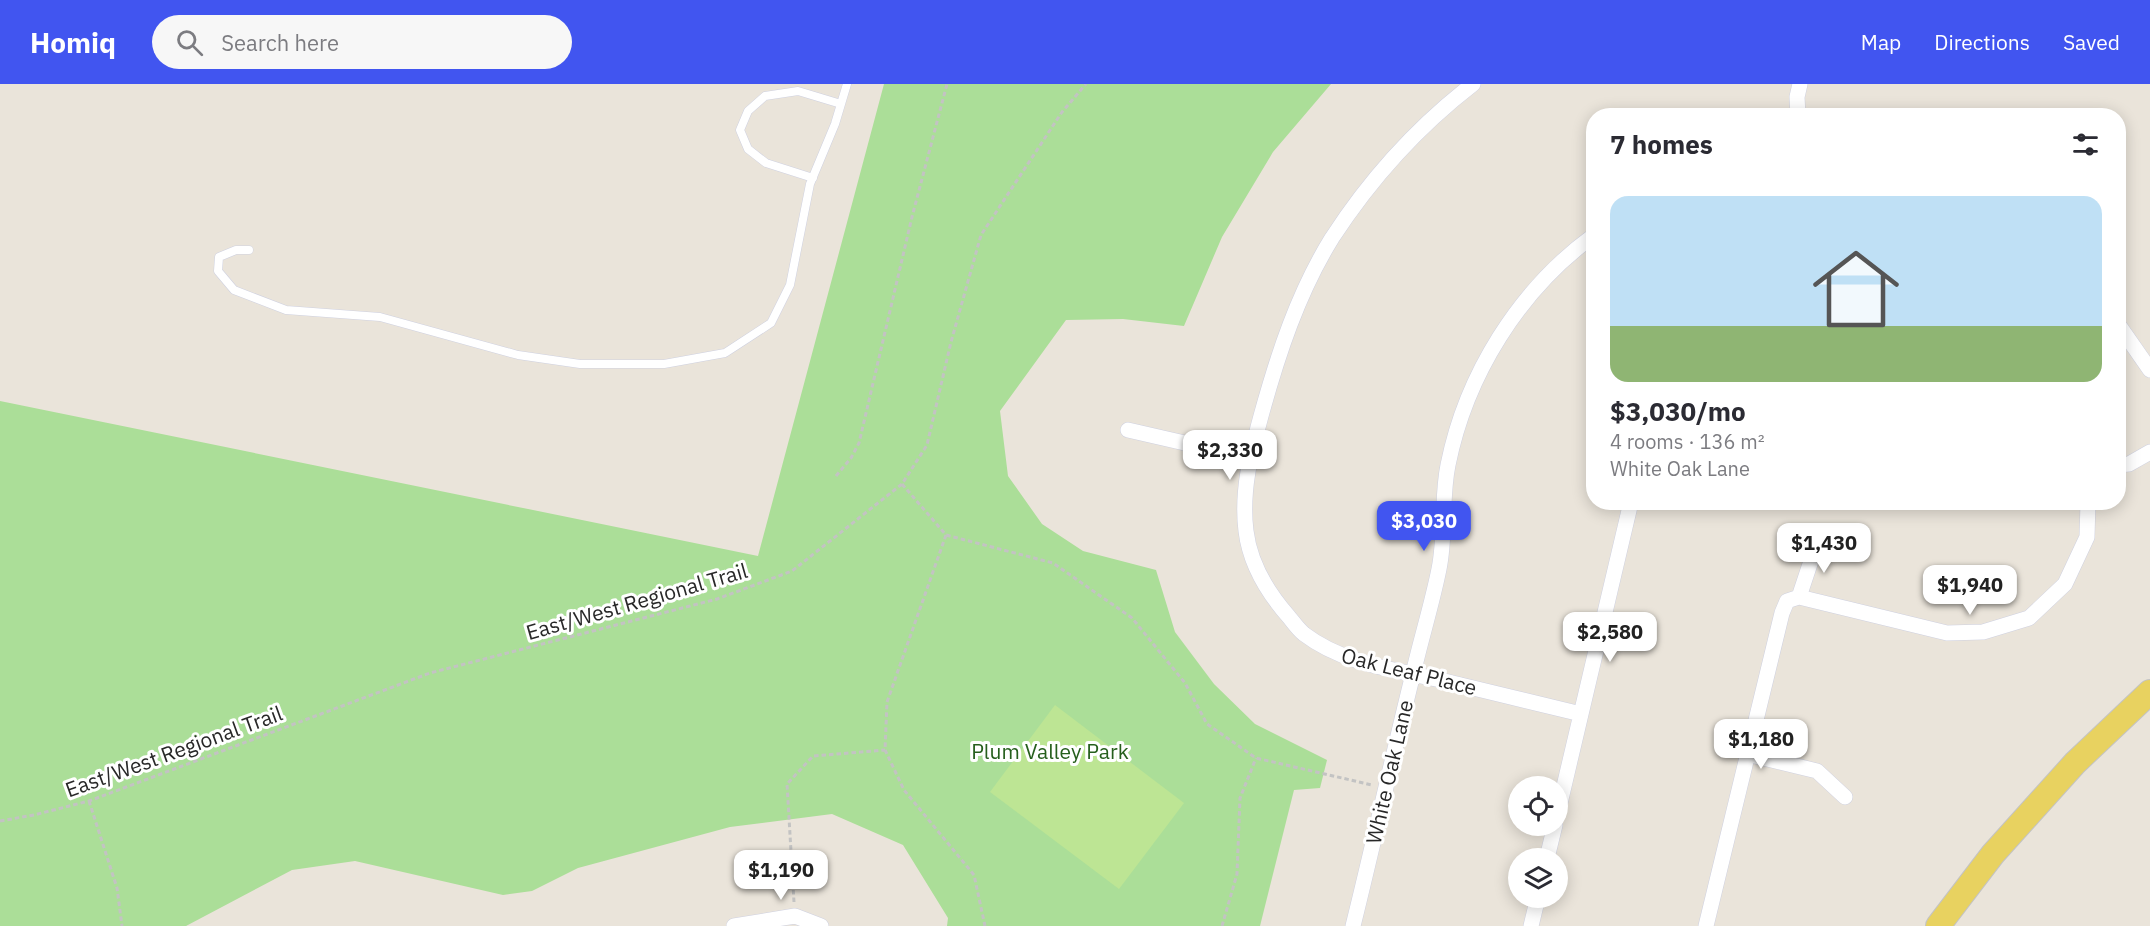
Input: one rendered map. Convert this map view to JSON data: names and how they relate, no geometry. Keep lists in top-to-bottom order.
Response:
{
  "streets": {
    "street": ["Oak Leaf Place", "White Oak Lane"],
    "path": ["East/West Regional Trail"]
  },
  "crossings": [
    ["Oak Leaf Place", "White Oak Lane"]
  ],
  "parks": ["Plum Valley Park"],
  "page": {
    "header": "Homiq",
    "search": "Search here",
    "nav": ["Map", "Directions", "Saved"],
    "heading": "7 homes",
    "list": [
      {
        "name": "$3,030/mo",
        "note": "4 rooms · 136 m² · White Oak Lane"
      }
    ],
    "price": [
      "$2,330",
      "$3,030",
      "$1,430",
      "$1,940",
      "$2,580",
      "$1,180",
      "$1,190"
    ]
  }
}
